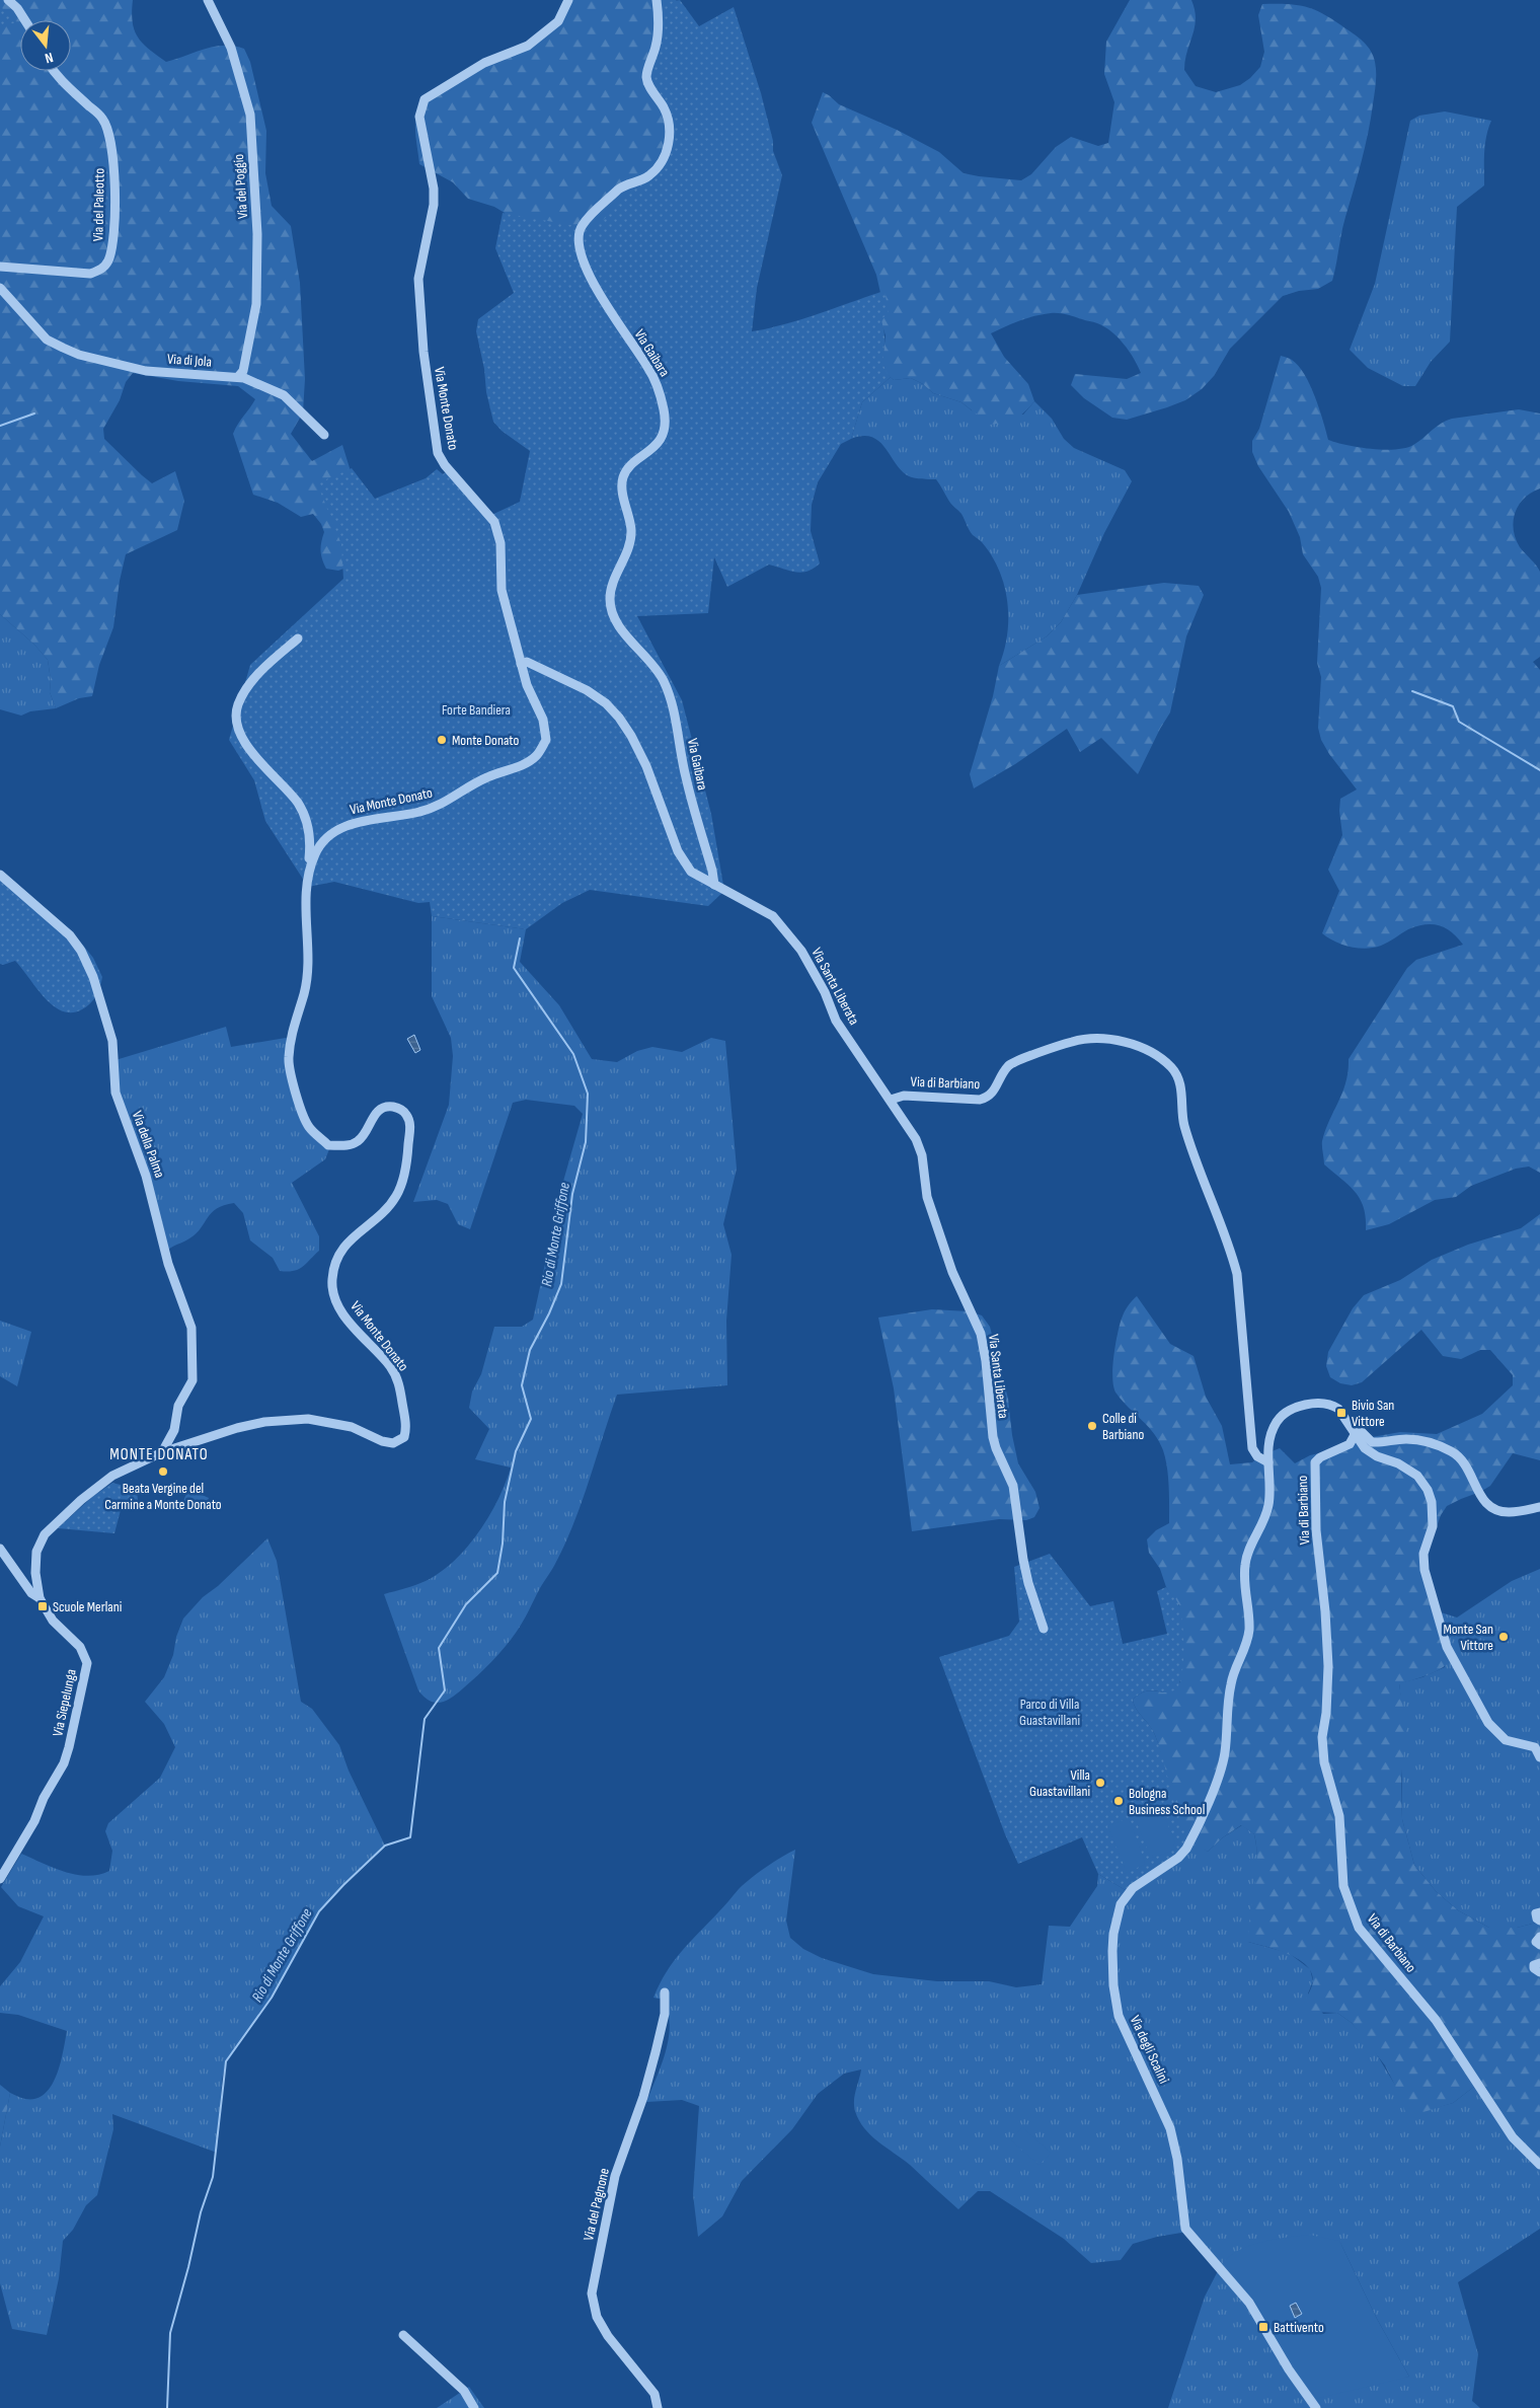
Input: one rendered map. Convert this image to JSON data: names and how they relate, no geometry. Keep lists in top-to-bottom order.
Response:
{
  "streets": {
    "street": [
      "Via del Poggio",
      "Via del Paleotto",
      "Via Gaibara",
      "Via di Jola",
      "Via Monte Donato",
      "Via Santa Liberata",
      "Via di Barbiano",
      "Via della Palma",
      "Via Siepelunga",
      "Via degli Scalini",
      "Via del Pagnone"
    ]
  },
  "crossings": [
    ["Via del Poggio", "Via di Jola"],
    ["Via Gaibara", "Via Santa Liberata"],
    ["Via Monte Donato", "Via Santa Liberata"],
    ["Via Monte Donato", "Via della Palma"],
    ["Via Monte Donato", "Via Siepelunga"],
    ["Via Santa Liberata", "Via di Barbiano"],
    ["Via di Barbiano", "Via degli Scalini"]
  ],
  "districts": ["MONTE DONATO"],
  "water": ["Rio di Monte Griffone"],
  "parks": ["Forte Bandiera", "Parco di Villa Guastavillani"],
  "places": {
    "other": [
      "Monte Donato",
      "Colle di Barbiano",
      "Beata Vergine del Carmine a Monte Donato",
      "Monte San Vittore",
      "Villa Guastavillani",
      "Bologna Business School"
    ],
    "transit": ["Bivio San Vittore", "Scuole Merlani", "Battivento"]
  },
  "north": "bottom"
}
